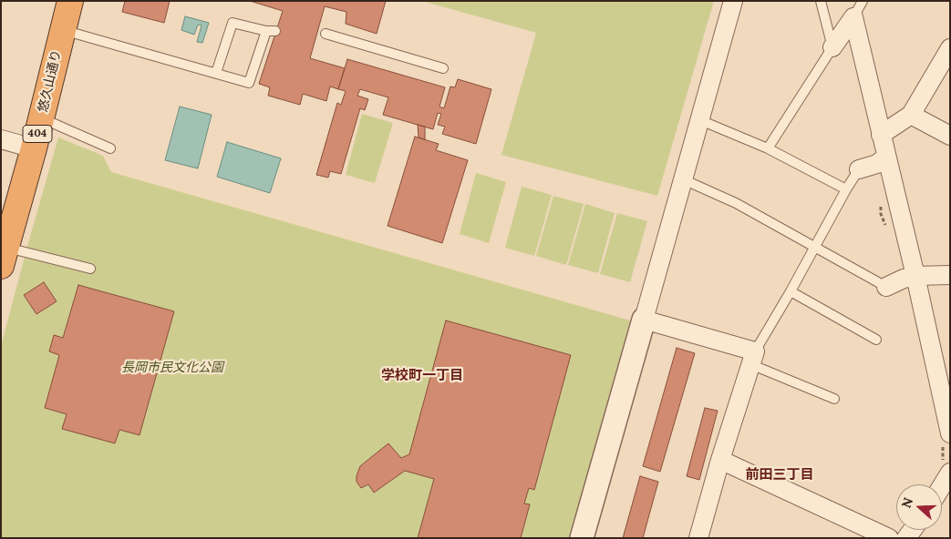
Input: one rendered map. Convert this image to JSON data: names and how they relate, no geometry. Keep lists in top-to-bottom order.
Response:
{
  "streets": {
    "highway": ["悠久山通り", "404"]
  },
  "districts": ["学校町一丁目", "前田三丁目"],
  "parks": ["長岡市民文化公園"],
  "north": "left"
}
